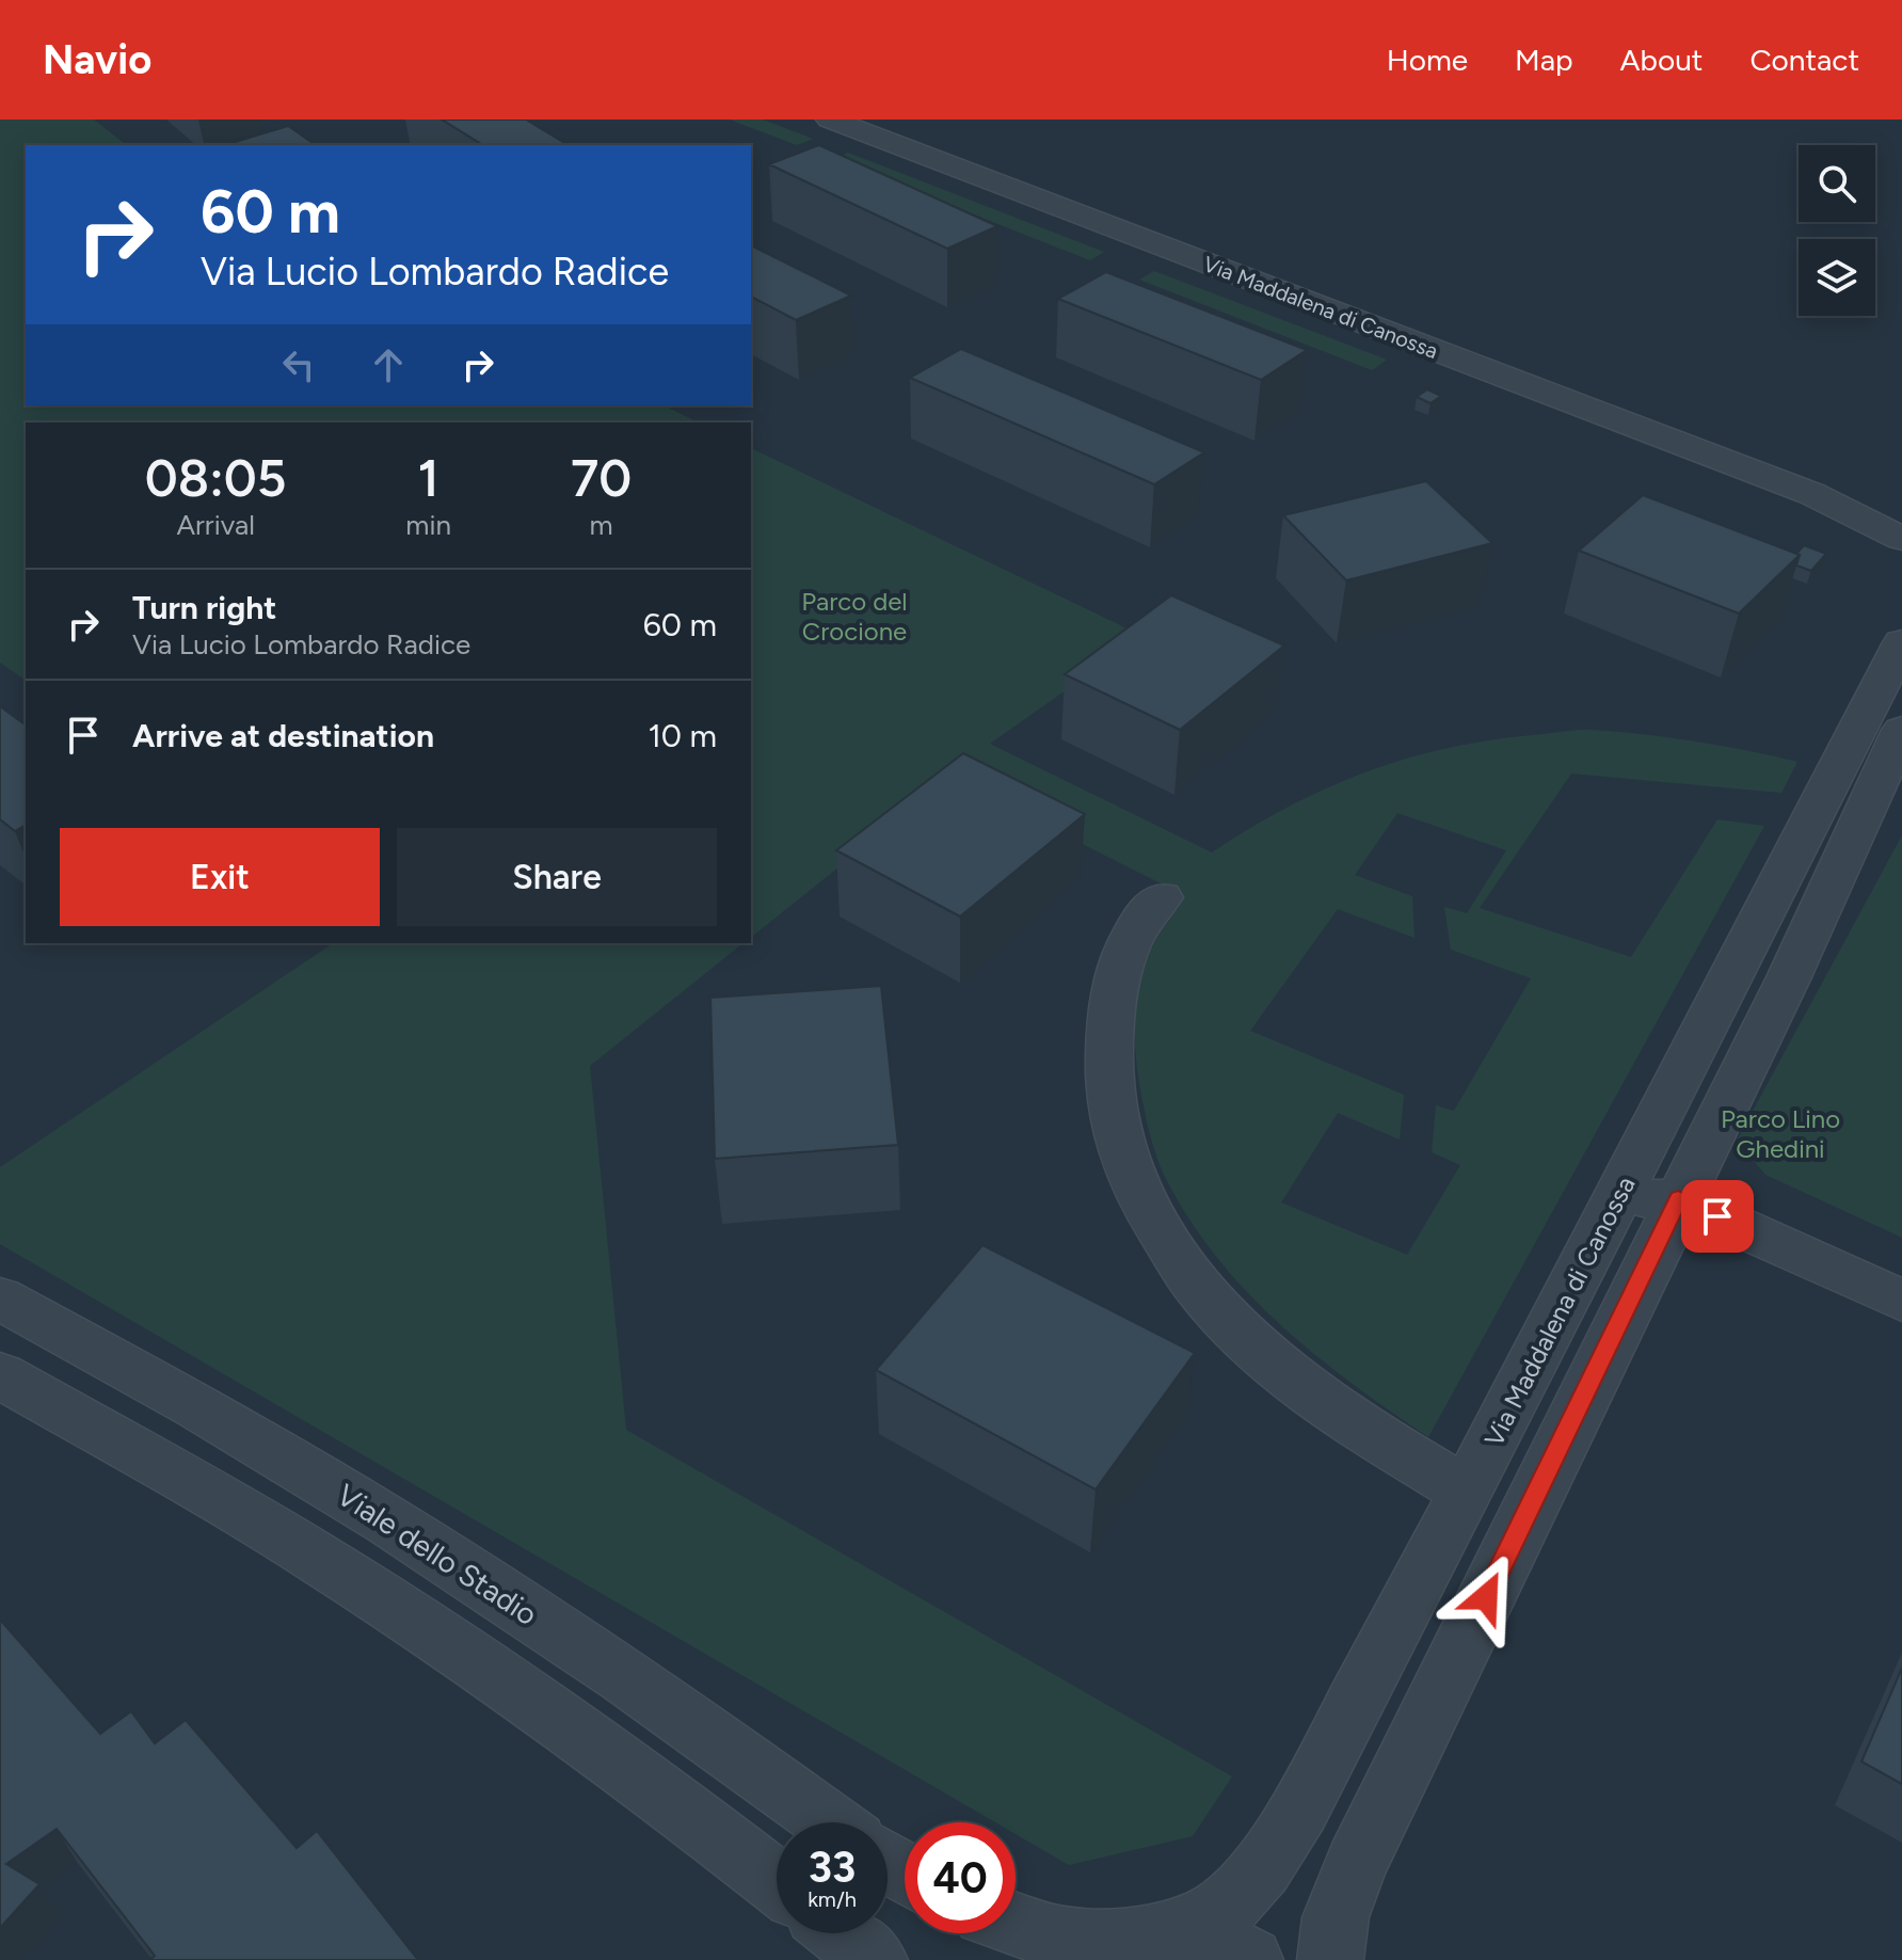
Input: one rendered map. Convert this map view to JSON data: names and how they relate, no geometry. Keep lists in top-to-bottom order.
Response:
{
  "streets": {
    "street": ["Via Maddalena di Canossa", "Viale dello Stadio"]
  },
  "parks": ["Parco del Crocione", "Parco Lino Ghedini"],
  "page": {
    "header": "Navio",
    "nav": [
      "Home",
      "Map",
      "About",
      "Contact"
    ],
    "turn": ["60 m", "Via Lucio Lombardo Radice"],
    "eta": [
      "08:05",
      "Arrival",
      "1",
      "min",
      "70",
      "m"
    ],
    "list": [
      {
        "name": "Turn right",
        "note": "Via Lucio Lombardo Radice",
        "value": "60 m"
      },
      {
        "name": "Arrive at destination",
        "value": "10 m"
      }
    ],
    "buttons": ["Exit", "Share"],
    "speed": "33 km/h",
    "limit": "40"
  }
}
